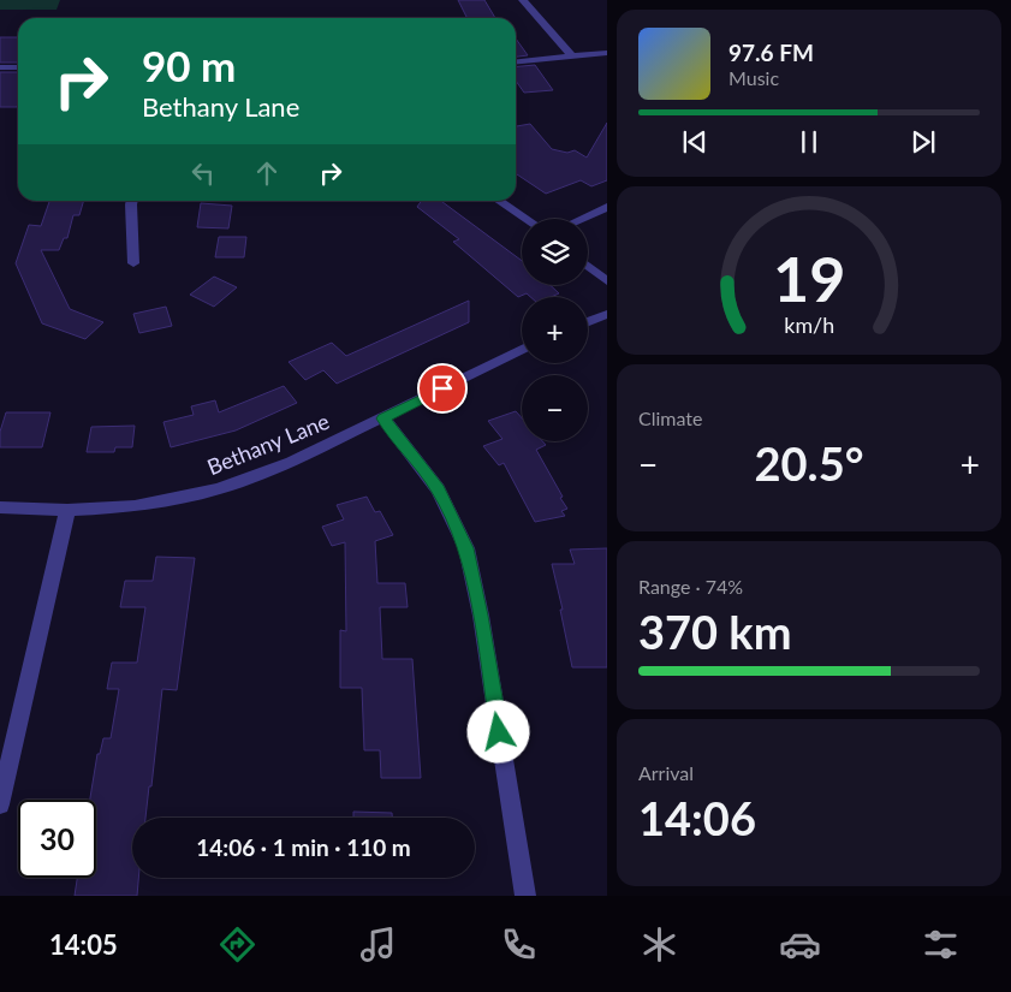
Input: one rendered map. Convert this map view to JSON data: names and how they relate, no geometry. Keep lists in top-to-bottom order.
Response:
{
  "streets": {
    "street": ["Bethany Lane"]
  },
  "page": {
    "turn": ["90 m", "Bethany Lane"],
    "song": ["97.6 FM", "Music"],
    "map_buttons": ["+", "−"],
    "tile": [
      "Climate",
      ["Range · 74%", "370 km"],
      ["Arrival", "14:06"]
    ],
    "heat": ["−", "20.5°", "+"],
    "limit": "30",
    "trip": "14:06 · 1 min · 110 m",
    "tabs": "14:05",
    "gauge": ["19", "km/h"]
  }
}
